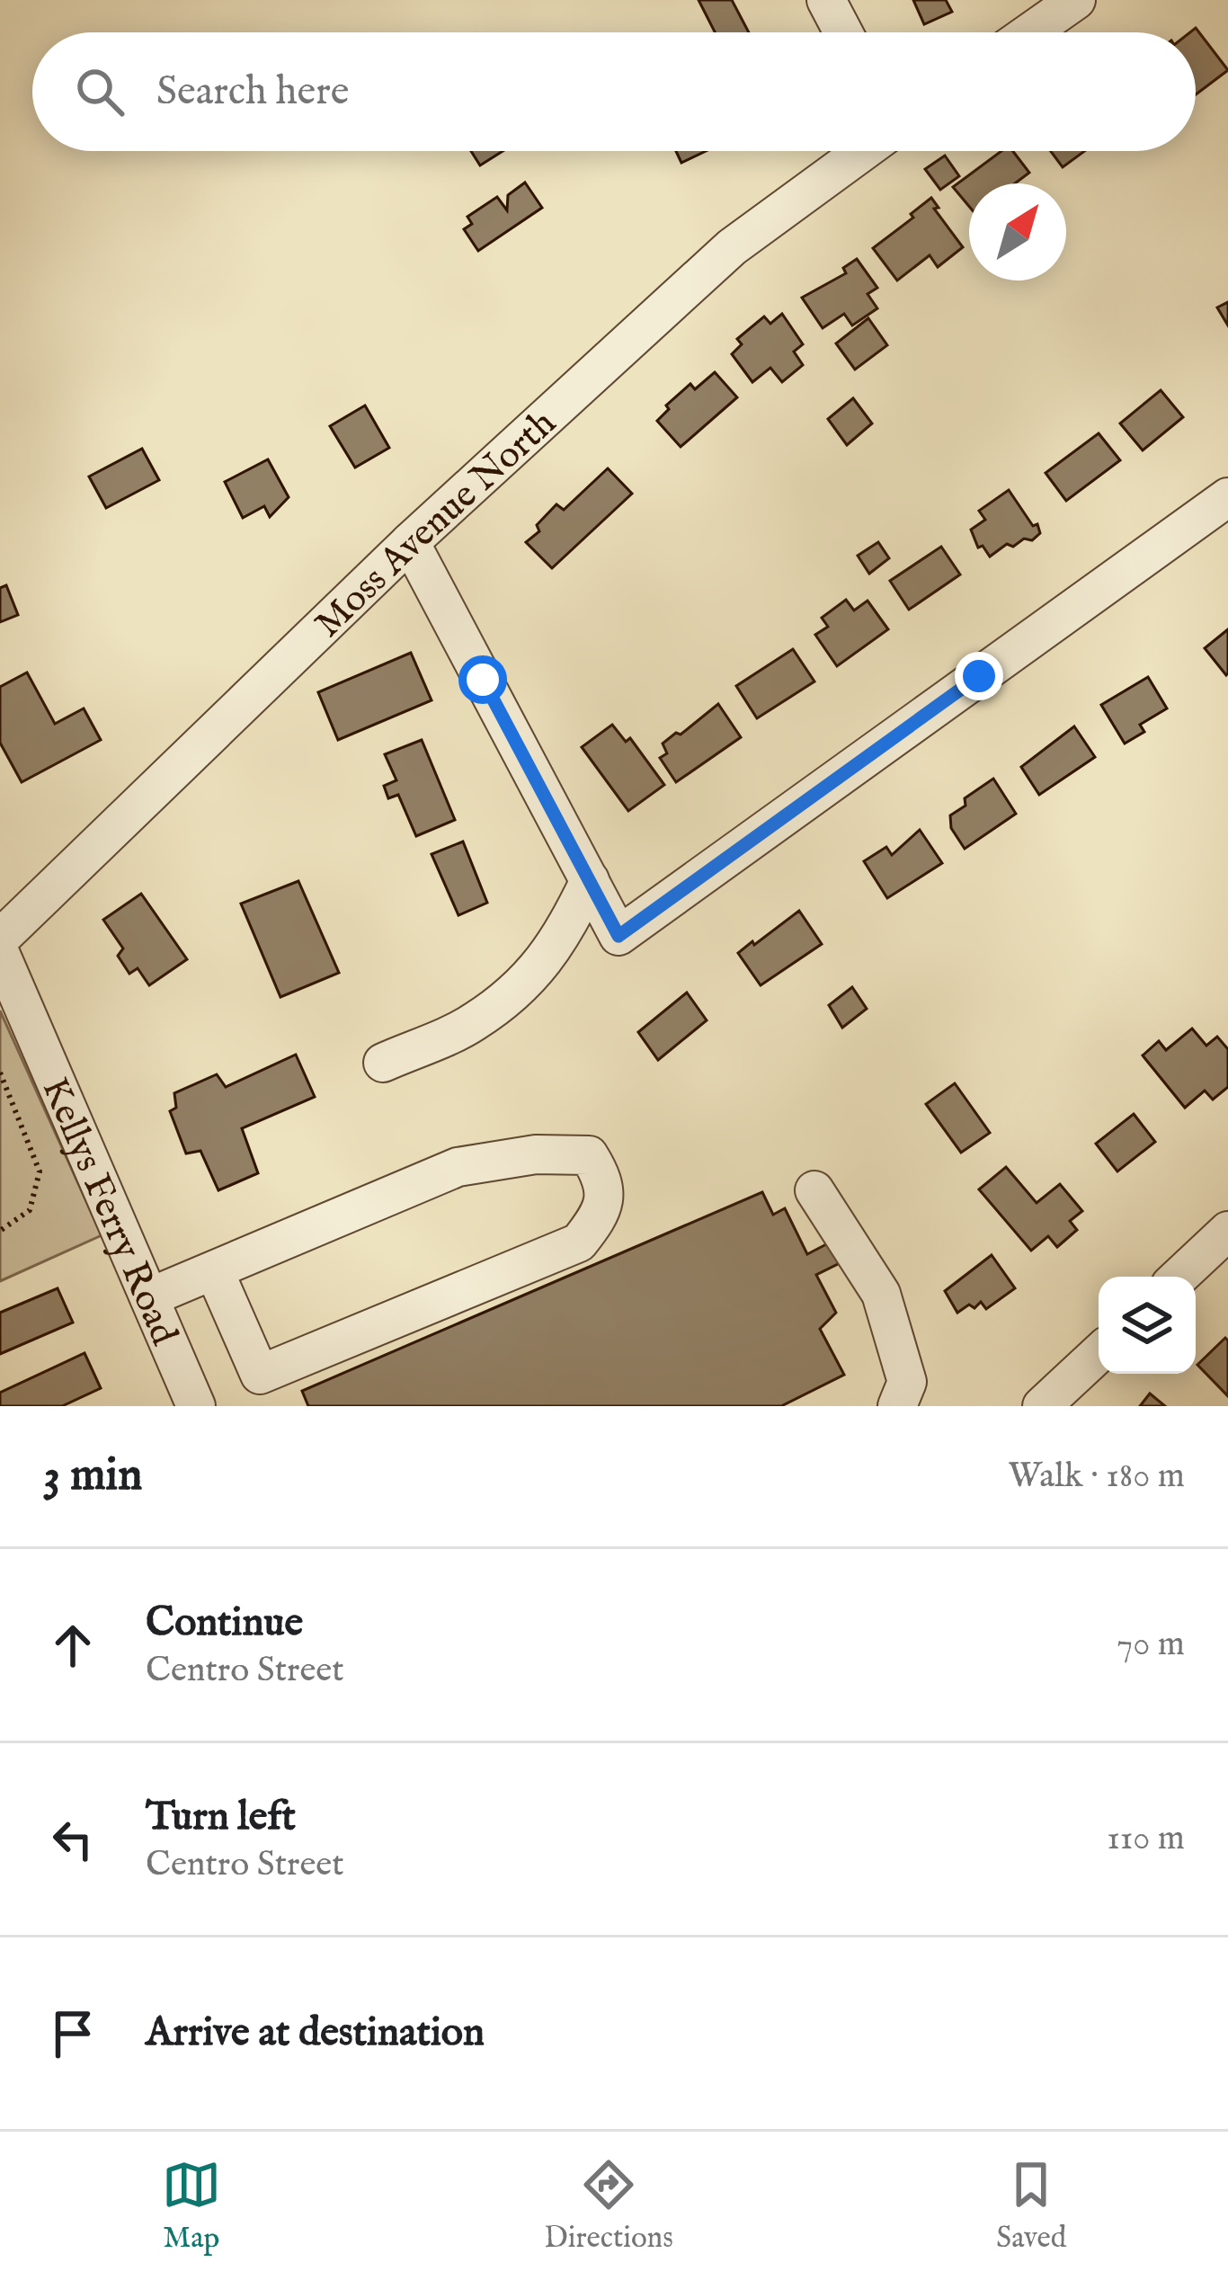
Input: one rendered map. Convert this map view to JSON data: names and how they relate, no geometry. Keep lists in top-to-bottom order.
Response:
{
  "streets": {
    "street": ["Moss Avenue North", "Kellys Ferry Road"]
  },
  "north": "top right",
  "page": {
    "search": "Search here",
    "heading": ["3 min", "Walk · 180 m"],
    "list": [
      ["Continue", "Centro Street", "70 m"],
      ["Turn left", "Centro Street", "110 m"],
      "Arrive at destination"
    ],
    "nav": ["Map", "Directions", "Saved"]
  }
}
